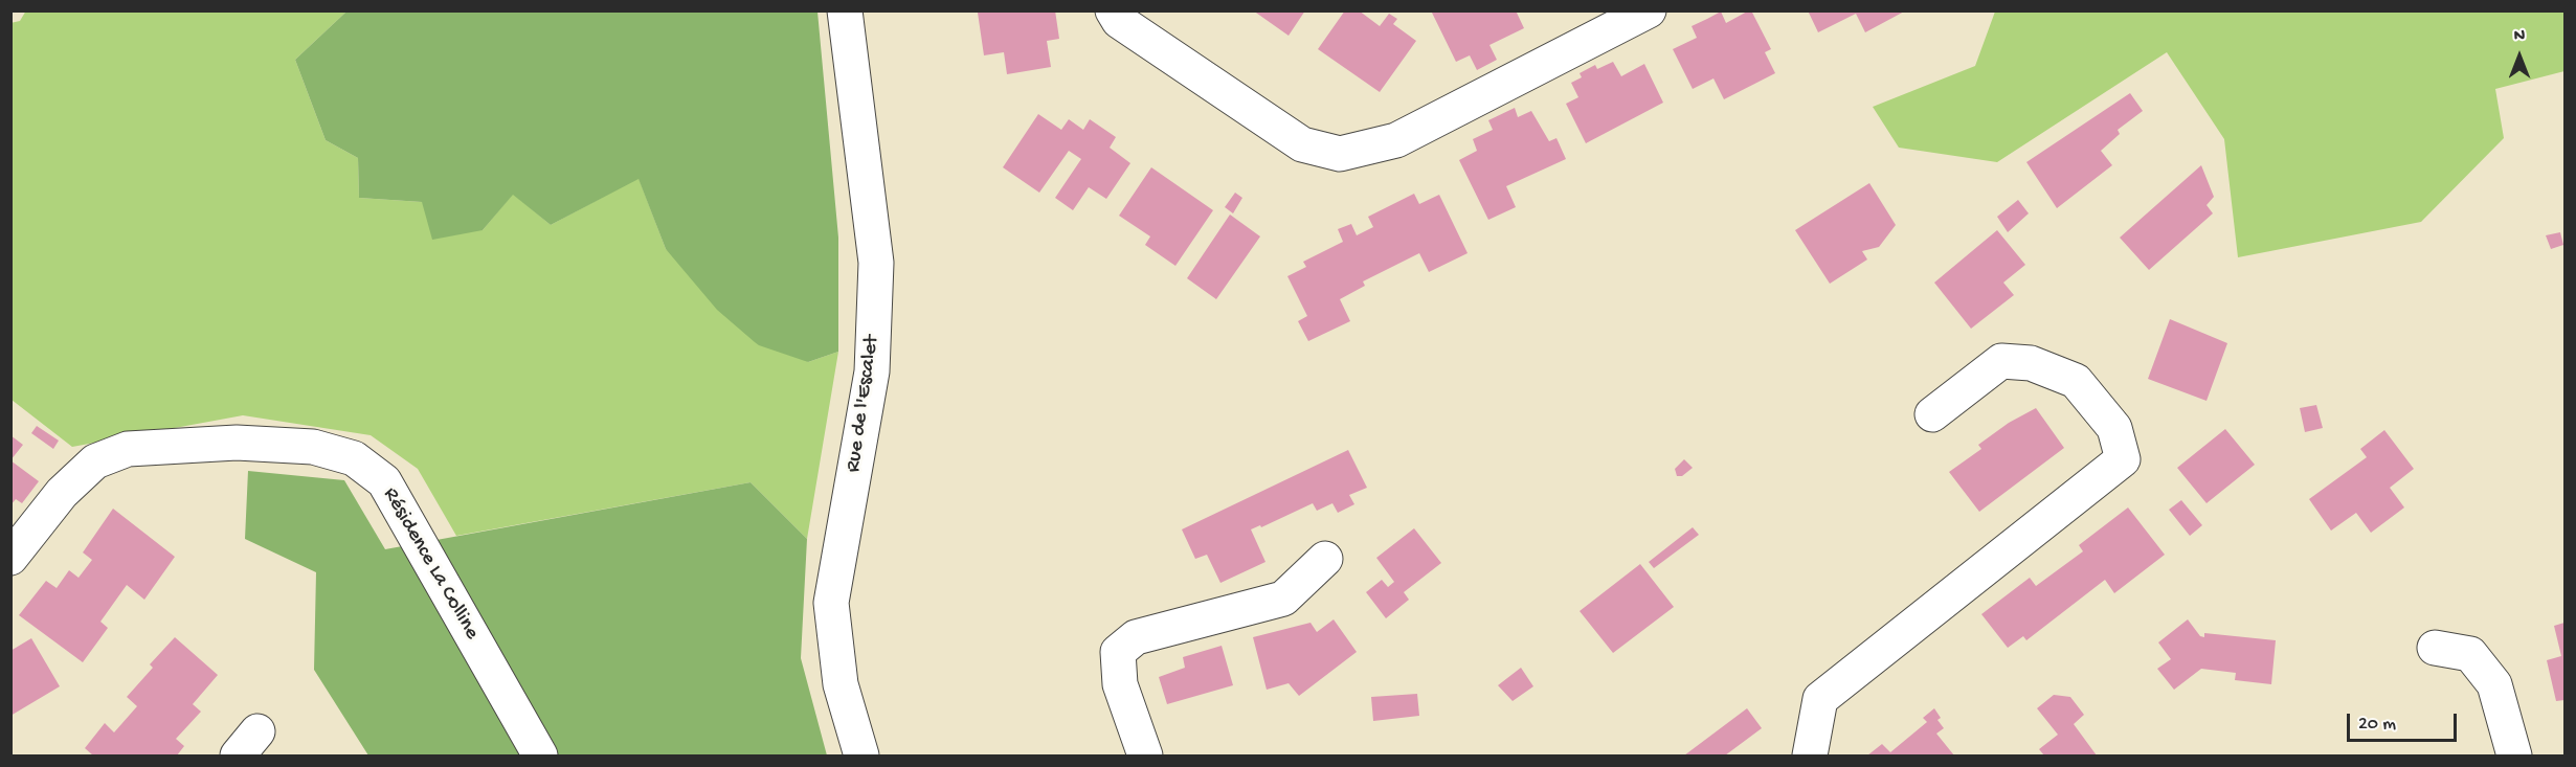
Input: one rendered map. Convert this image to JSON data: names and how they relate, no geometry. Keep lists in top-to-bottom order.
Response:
{
  "streets": {
    "street": ["Rue de l'Escalet", "Résidence La Colline"]
  },
  "scale_bar": "20 m",
  "north": "top"
}
